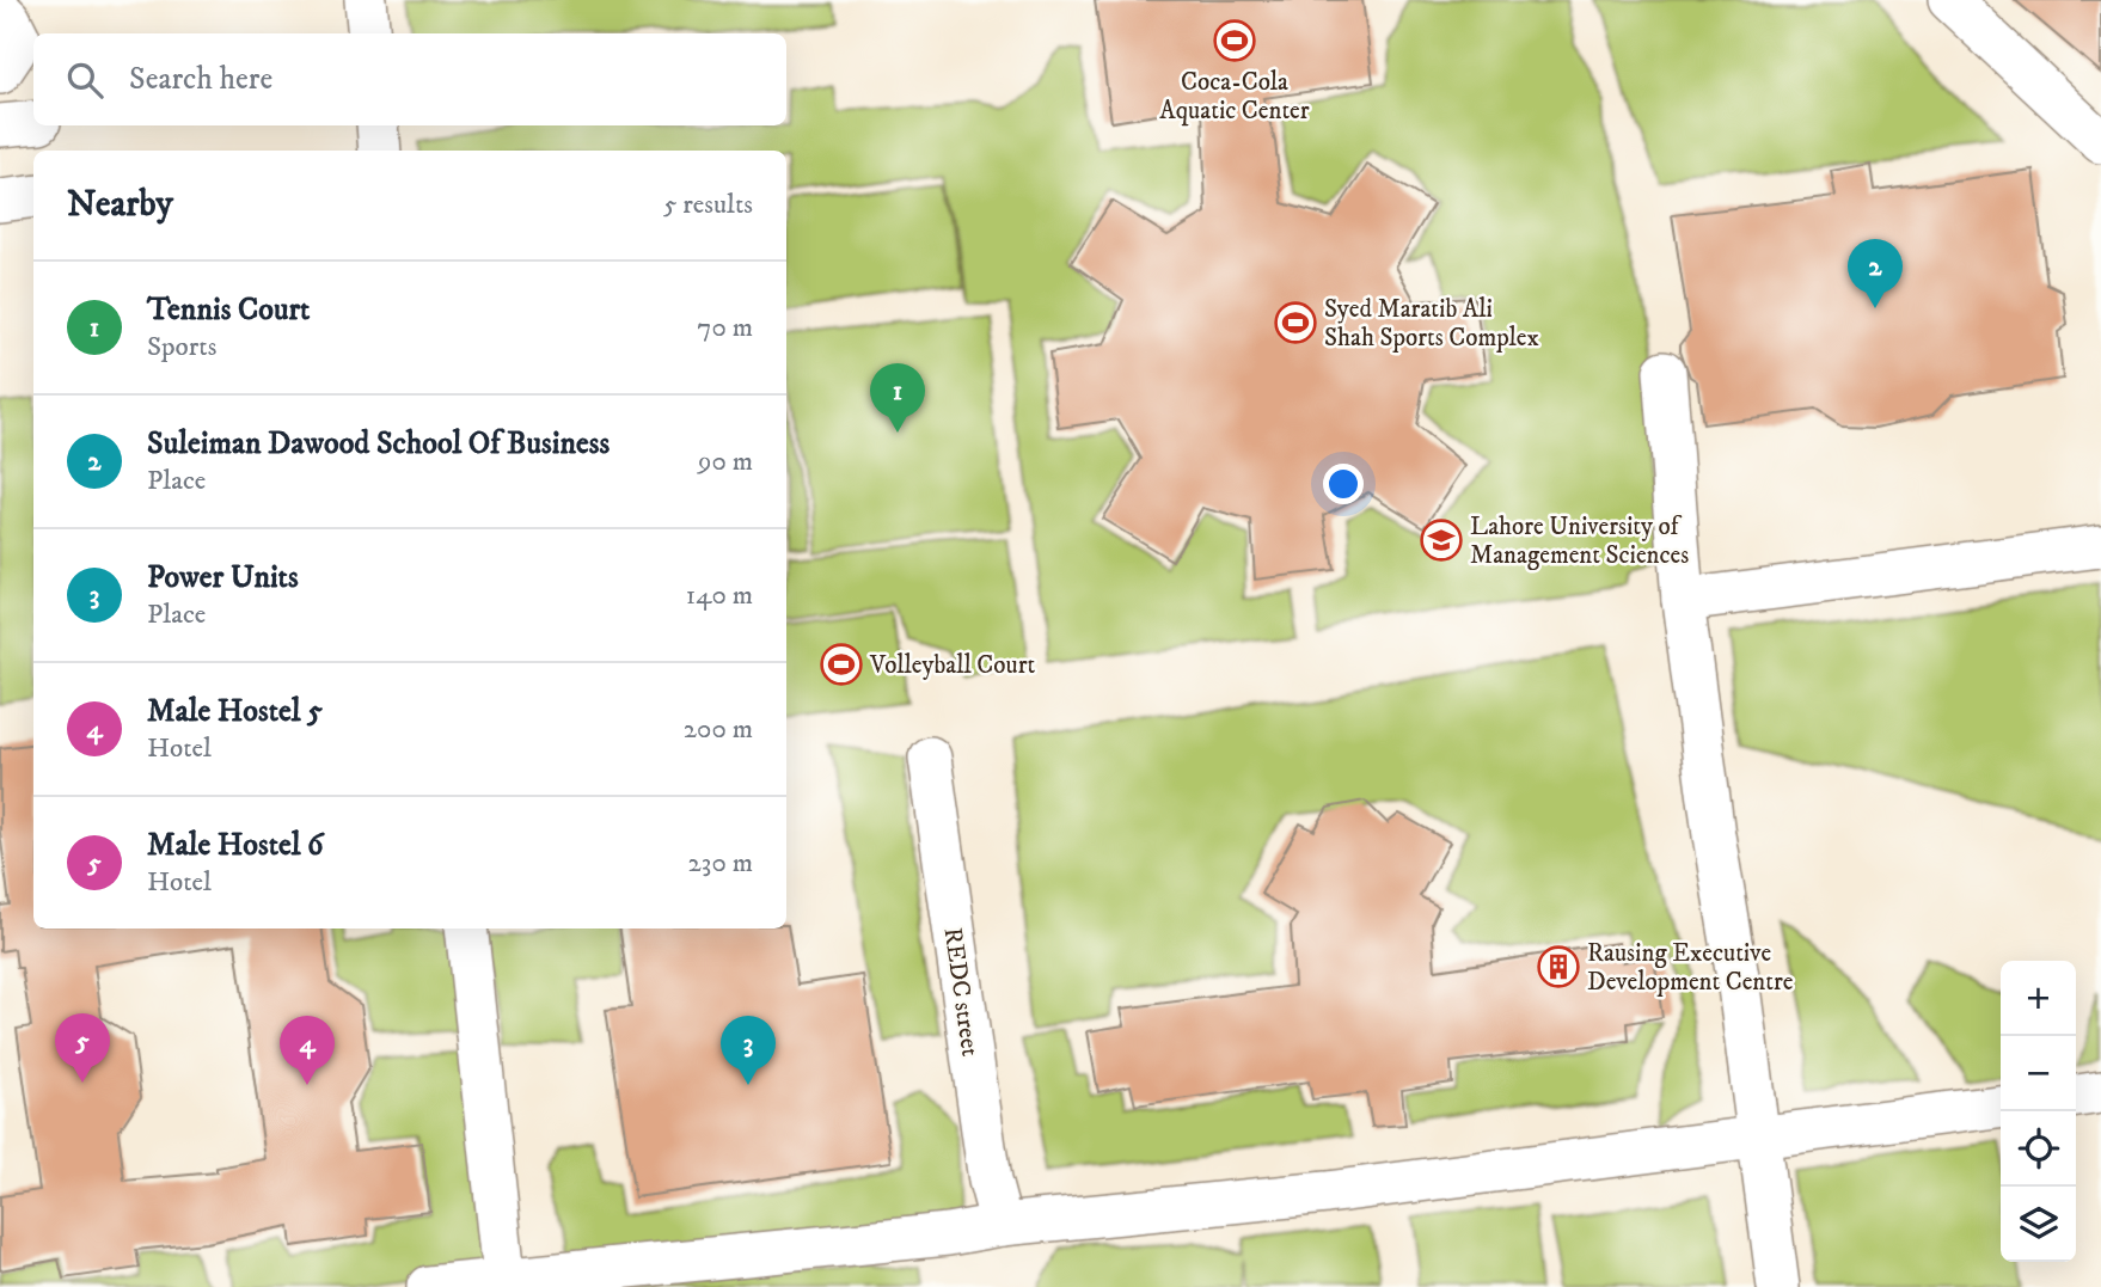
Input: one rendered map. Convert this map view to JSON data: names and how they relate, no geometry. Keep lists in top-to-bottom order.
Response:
{
  "streets": {
    "street": ["REDC street"]
  },
  "places": {
    "sports": ["Coca-Cola Aquatic Center", "Syed Maratib Ali Shah Sports Complex", "Volleyball Court"],
    "school or university": ["Lahore University of Management Sciences"],
    "building": ["Rausing Executive Development Centre"]
  },
  "page": {
    "search": "Search here",
    "heading": ["Nearby", "5 results"],
    "pins": [
      "2",
      "1",
      "5",
      "3",
      "4"
    ],
    "list": [
      {
        "mark": "1",
        "name": "Tennis Court",
        "note": "Sports",
        "value": "70 m"
      },
      {
        "mark": "2",
        "name": "Suleiman Dawood School Of Business",
        "note": "Place",
        "value": "90 m"
      },
      {
        "mark": "3",
        "name": "Power Units",
        "note": "Place",
        "value": "140 m"
      },
      {
        "mark": "4",
        "name": "Male Hostel 5",
        "note": "Hotel",
        "value": "200 m"
      },
      {
        "mark": "5",
        "name": "Male Hostel 6",
        "note": "Hotel",
        "value": "230 m"
      }
    ],
    "map_buttons": ["+", "−"]
  }
}
